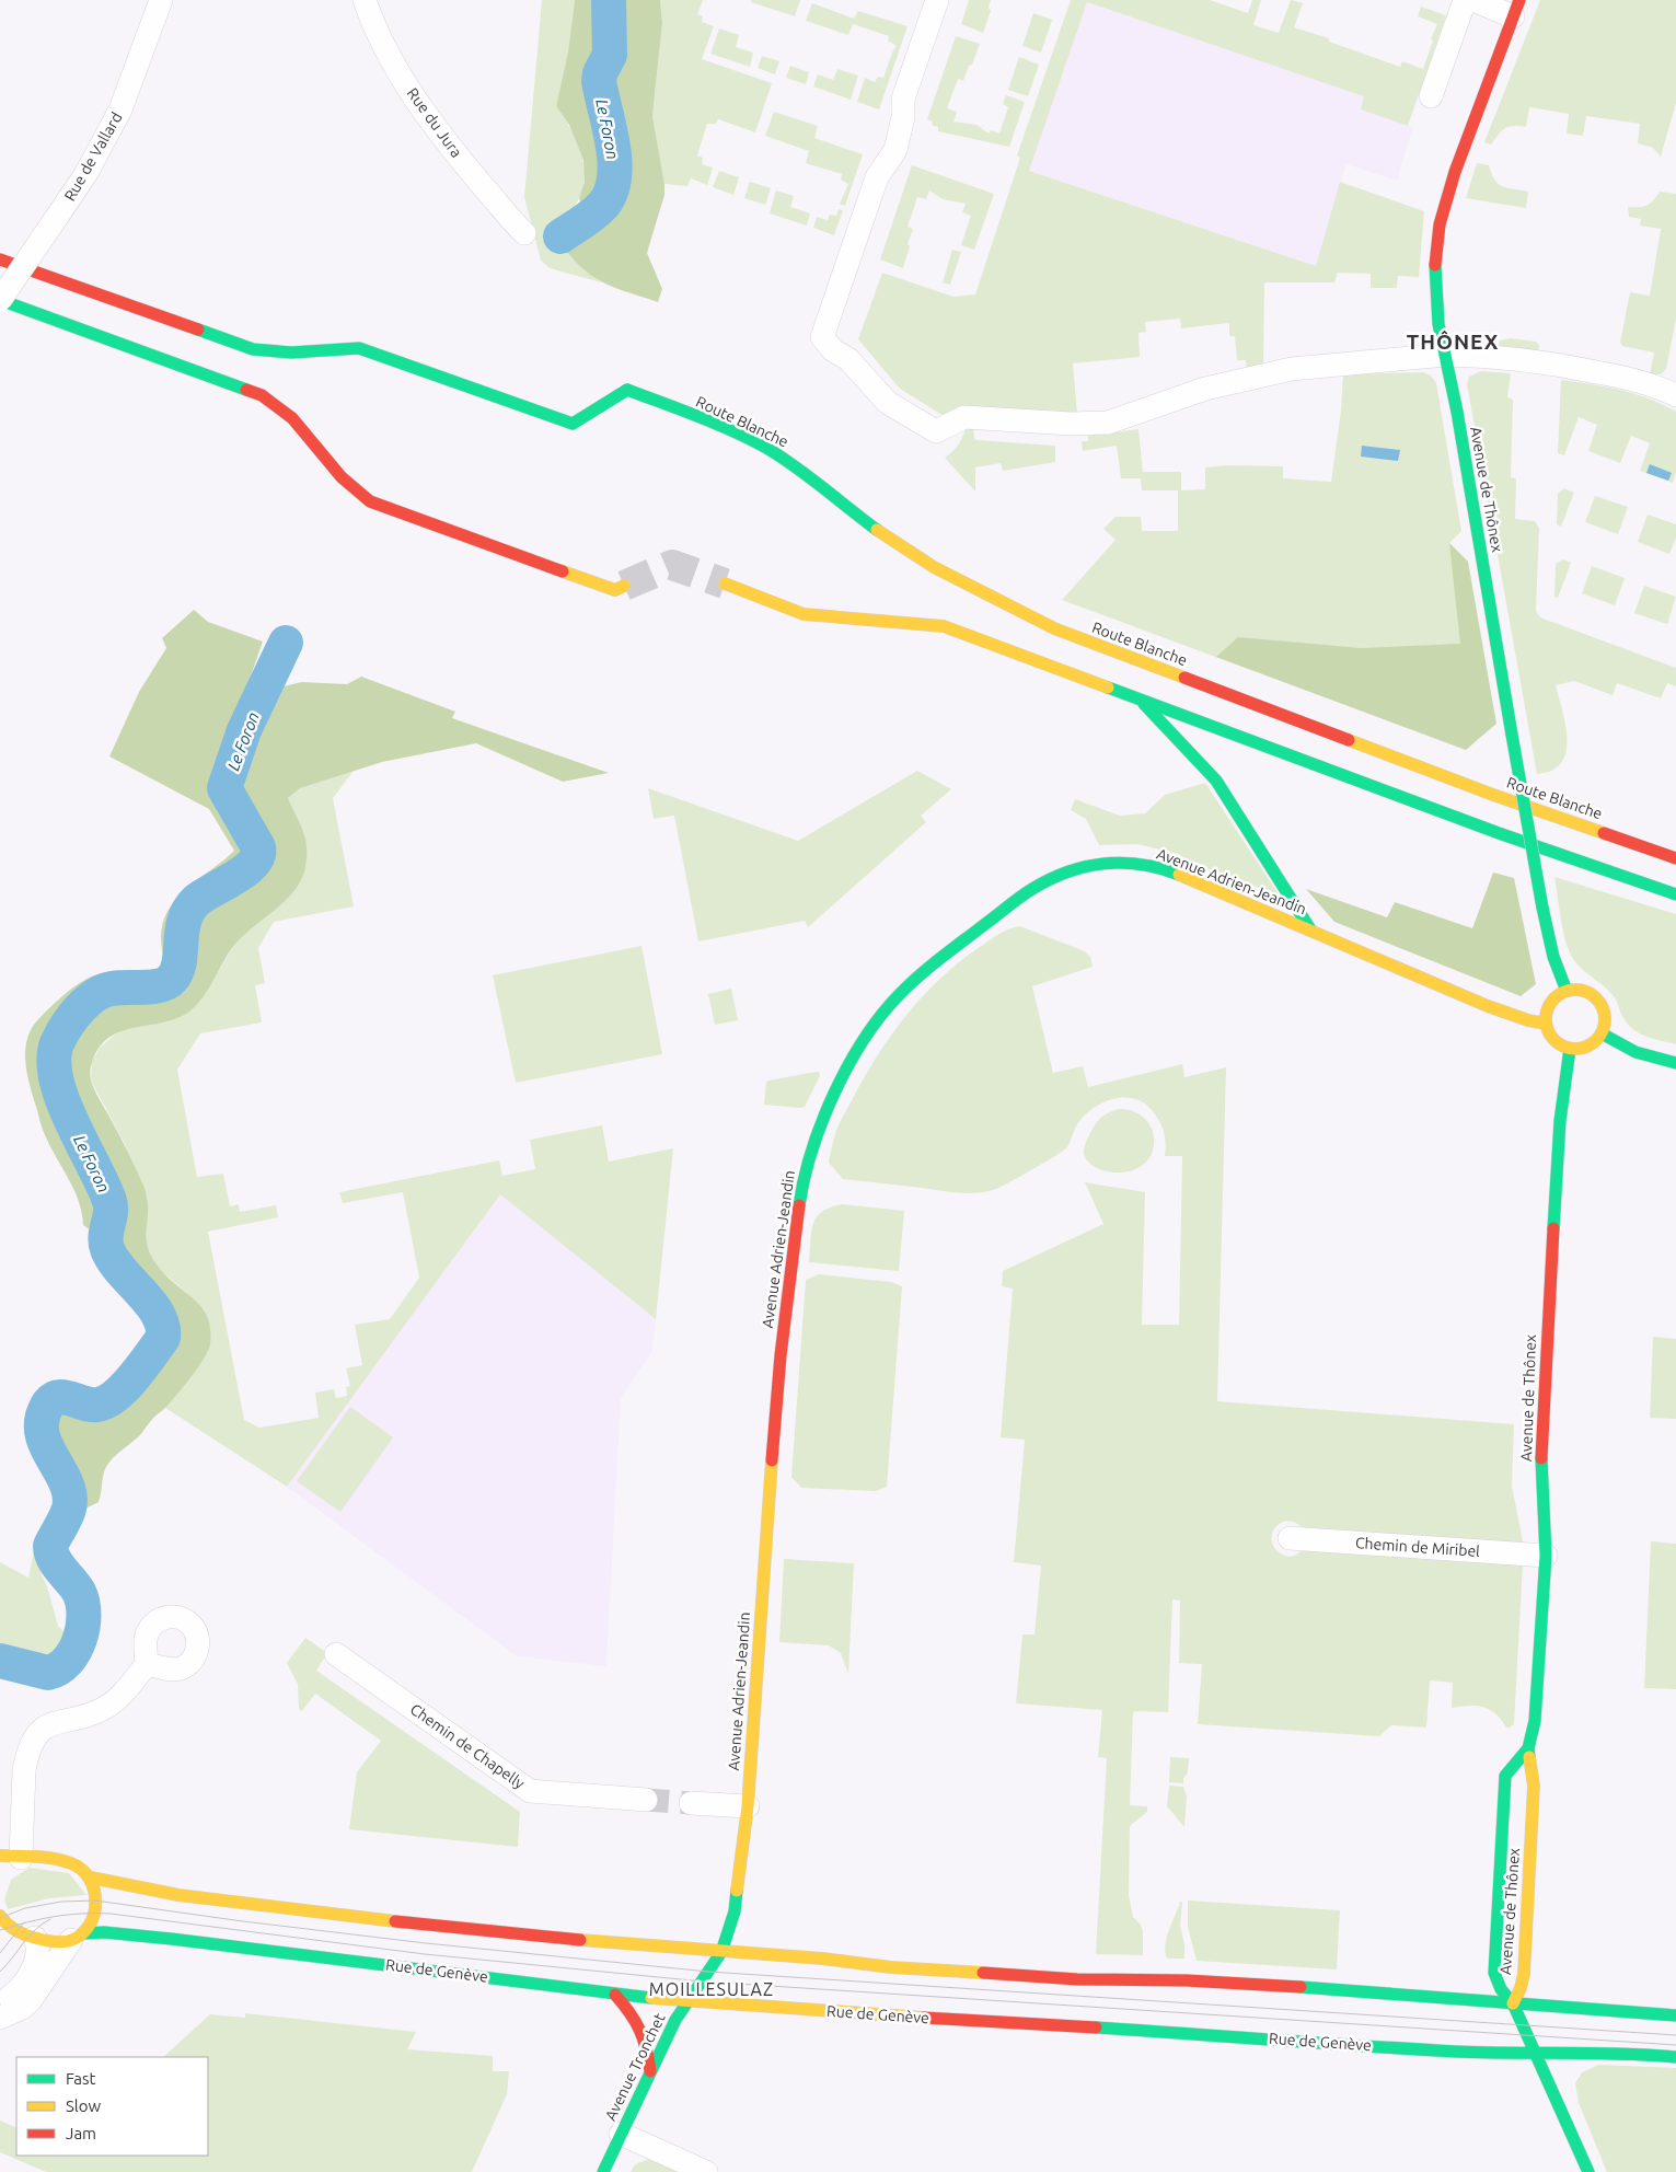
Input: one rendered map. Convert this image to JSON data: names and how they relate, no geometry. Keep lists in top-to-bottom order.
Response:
{
  "streets": {
    "main road": [
      "Route Blanche",
      "Avenue de Thônex",
      "Avenue Adrien-Jeandin",
      "Rue de Genève",
      "Avenue Tronchet"
    ],
    "street": [
      "Rue du Jura",
      "Rue de Vallard",
      "Chemin de Miribel",
      "Chemin de Chapelly"
    ]
  },
  "crossings": [
    ["Avenue de Thônex", "Avenue Adrien-Jeandin"],
    ["Avenue de Thônex", "Chemin de Miribel"],
    ["Avenue Adrien-Jeandin", "Avenue Tronchet"],
    ["Rue de Genève", "Avenue Tronchet"]
  ],
  "districts": ["THÔNEX", "MOILLESULAZ"],
  "water": ["Le Foron"],
  "legend": ["Fast", "Slow", "Jam"]
}
